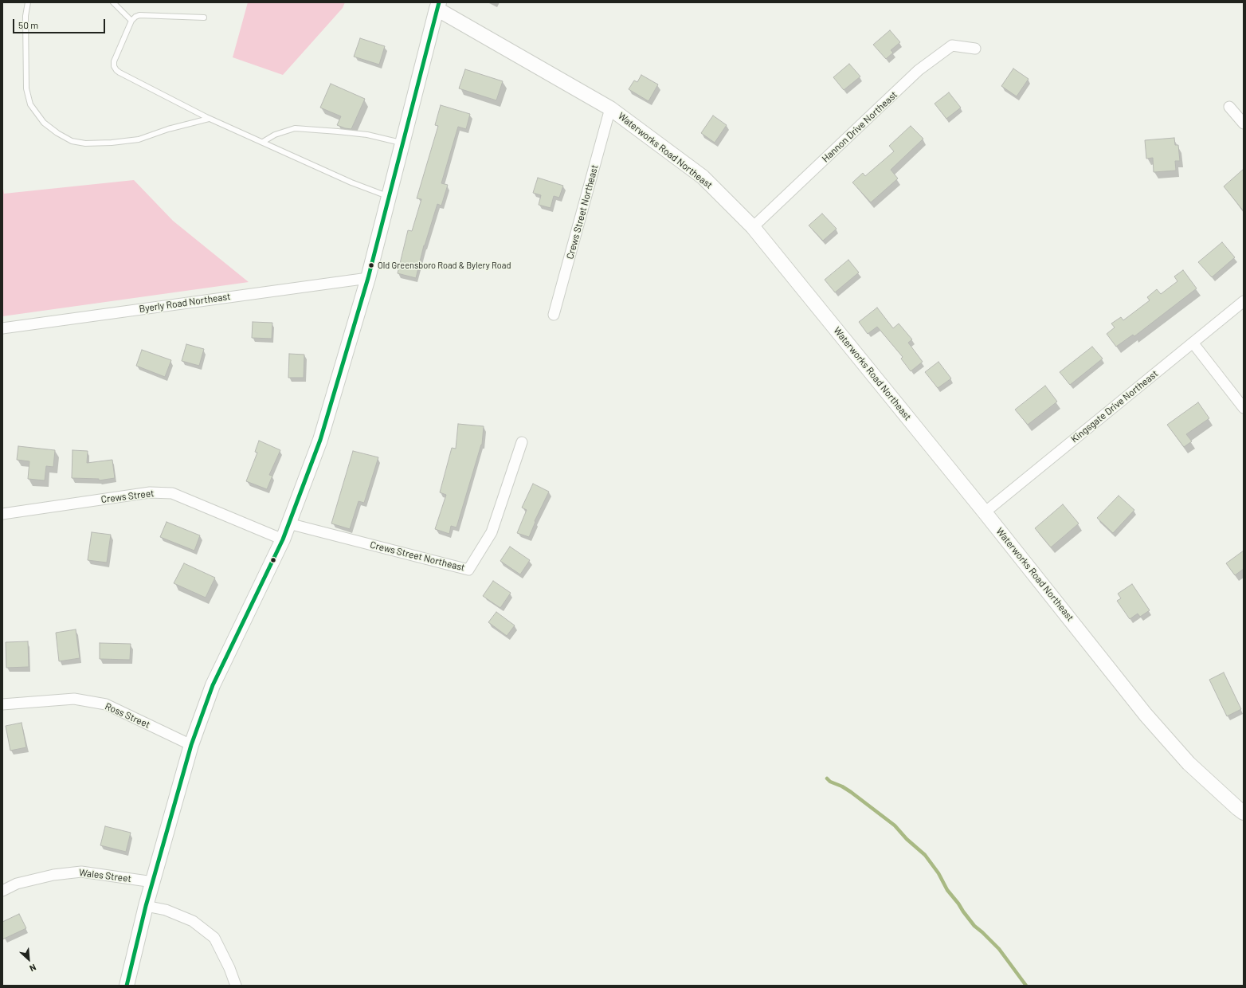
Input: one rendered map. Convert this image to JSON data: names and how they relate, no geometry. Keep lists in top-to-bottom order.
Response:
{
  "streets": {
    "street": [
      "Hannon Drive Northeast",
      "Waterworks Road Northeast",
      "Crews Street Northeast",
      "Byerly Road Northeast",
      "Kingsgate Drive Northeast",
      "Crews Street",
      "Ross Street",
      "Wales Street"
    ]
  },
  "crossings": [
    ["Hannon Drive Northeast", "Waterworks Road Northeast"],
    ["Waterworks Road Northeast", "Crews Street Northeast"],
    ["Waterworks Road Northeast", "Kingsgate Drive Northeast"]
  ],
  "places": ["Old Greensboro Road & Bylery Road"],
  "scale_bar": "50 m",
  "north": "bottom right"
}
